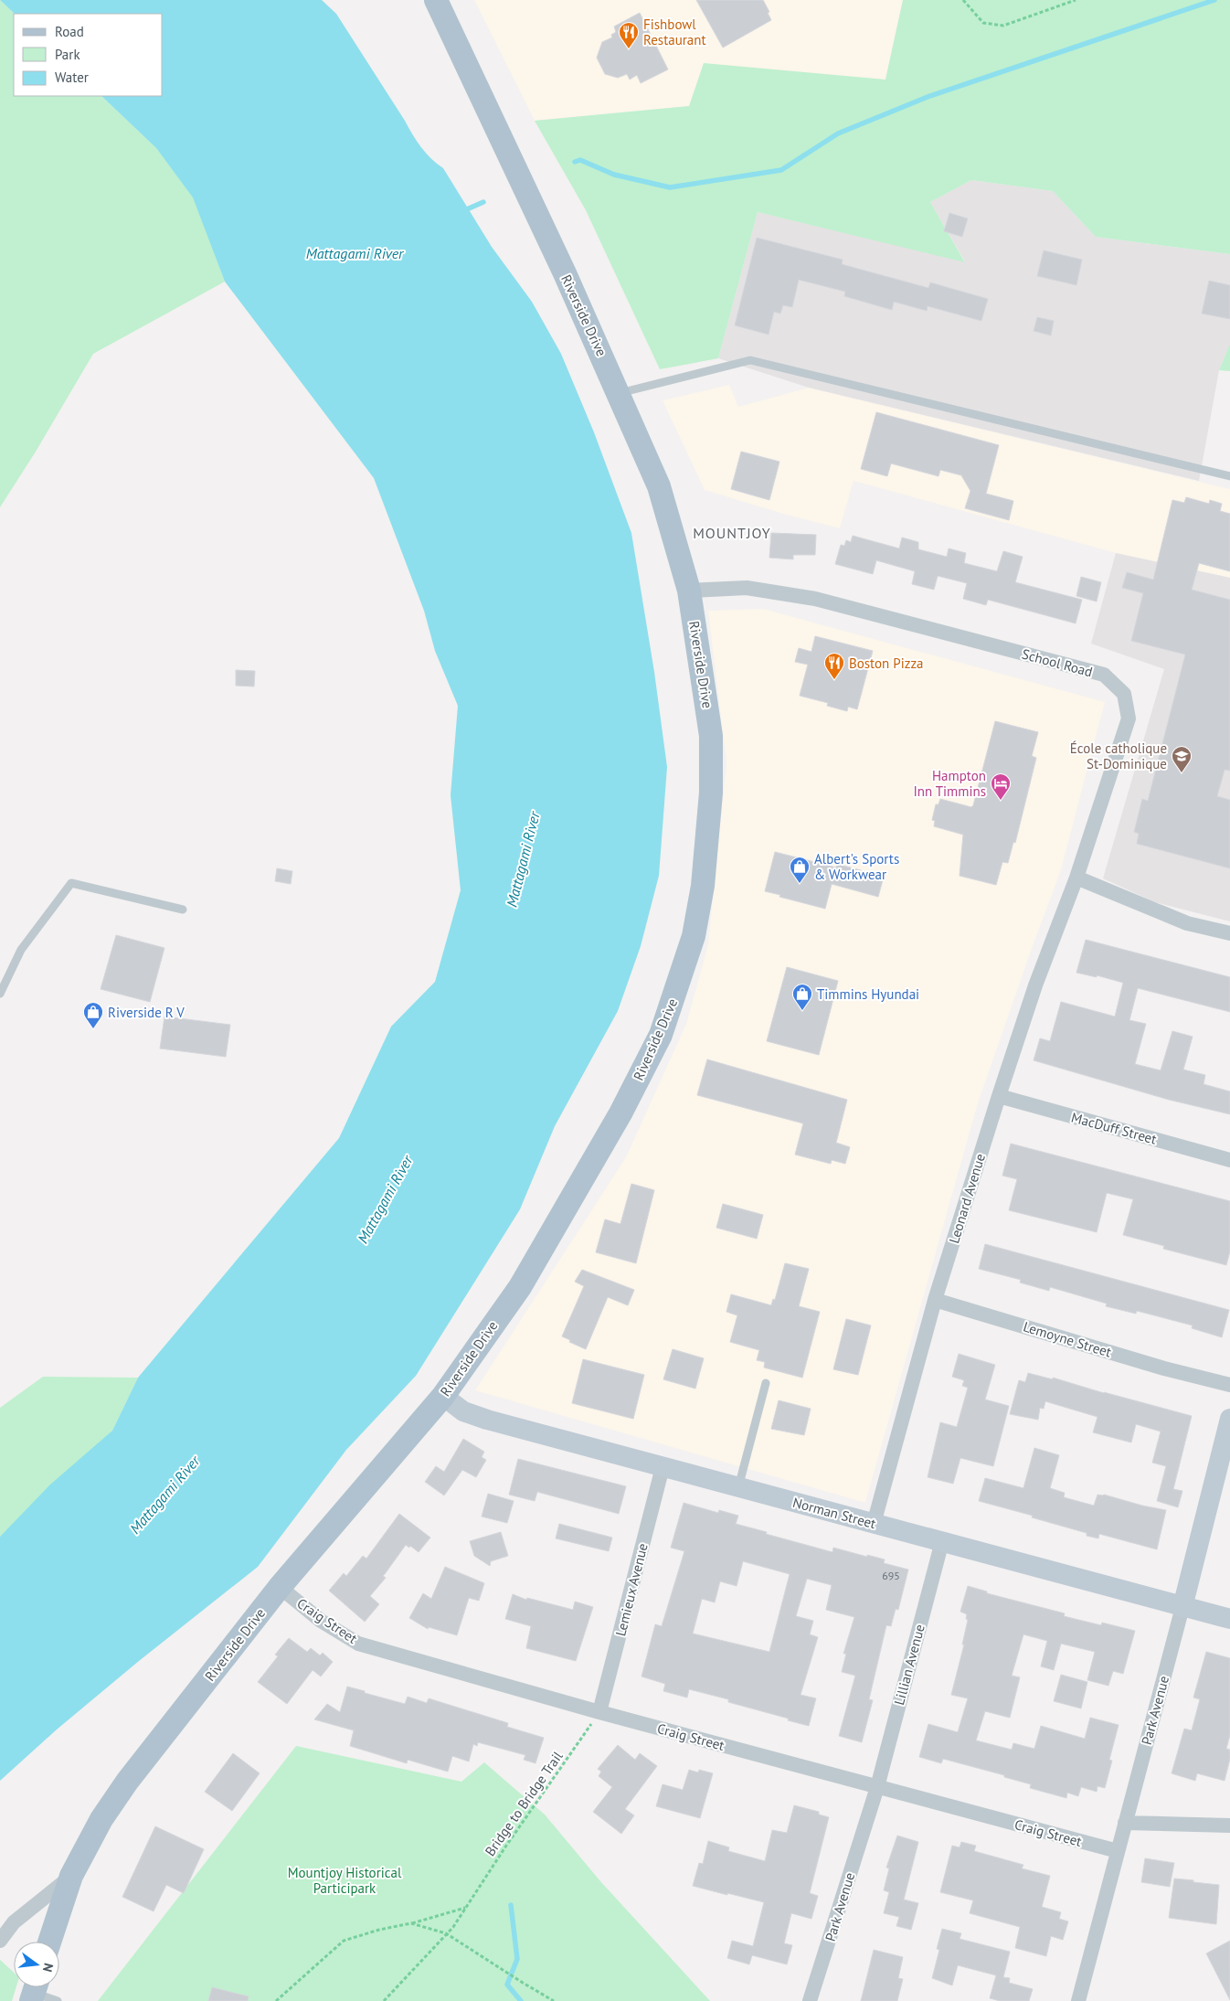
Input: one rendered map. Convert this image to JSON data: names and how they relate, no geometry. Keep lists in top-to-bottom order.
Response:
{
  "streets": {
    "main road": ["Riverside Drive"],
    "street": [
      "School Road",
      "MacDuff Street",
      "Leonard Avenue",
      "Lemoyne Street",
      "Norman Street",
      "Lemieux Avenue",
      "Craig Street",
      "Lillian Avenue",
      "Park Avenue"
    ],
    "path": ["Bridge to Bridge Trail"]
  },
  "crossings": [
    ["Riverside Drive", "School Road"],
    ["Riverside Drive", "Norman Street"],
    ["Riverside Drive", "Craig Street"],
    ["School Road", "Leonard Avenue"],
    ["MacDuff Street", "Leonard Avenue"],
    ["Leonard Avenue", "Lemoyne Street"],
    ["Leonard Avenue", "Norman Street"],
    ["Norman Street", "Lemieux Avenue"],
    ["Norman Street", "Lillian Avenue"],
    ["Norman Street", "Park Avenue"],
    ["Lemieux Avenue", "Craig Street"],
    ["Lemieux Avenue", "Bridge to Bridge Trail"],
    ["Craig Street", "Lillian Avenue"],
    ["Craig Street", "Park Avenue"],
    ["Craig Street", "Bridge to Bridge Trail"],
    ["Lillian Avenue", "Park Avenue"]
  ],
  "districts": ["MOUNTJOY"],
  "water": ["Mattagami River"],
  "parks": ["Mountjoy Historical Participark"],
  "places": {
    "restaurant": ["Fishbowl Restaurant", "Boston Pizza"],
    "school or university": ["École catholique St-Dominique"],
    "hotel": ["Hampton Inn Timmins"],
    "shop": ["Albert's Sports & Workwear", "Timmins Hyundai", "Riverside R V"]
  },
  "house_numbers": ["695"],
  "legend": ["Road", "Park", "Water"],
  "north": "right"
}
